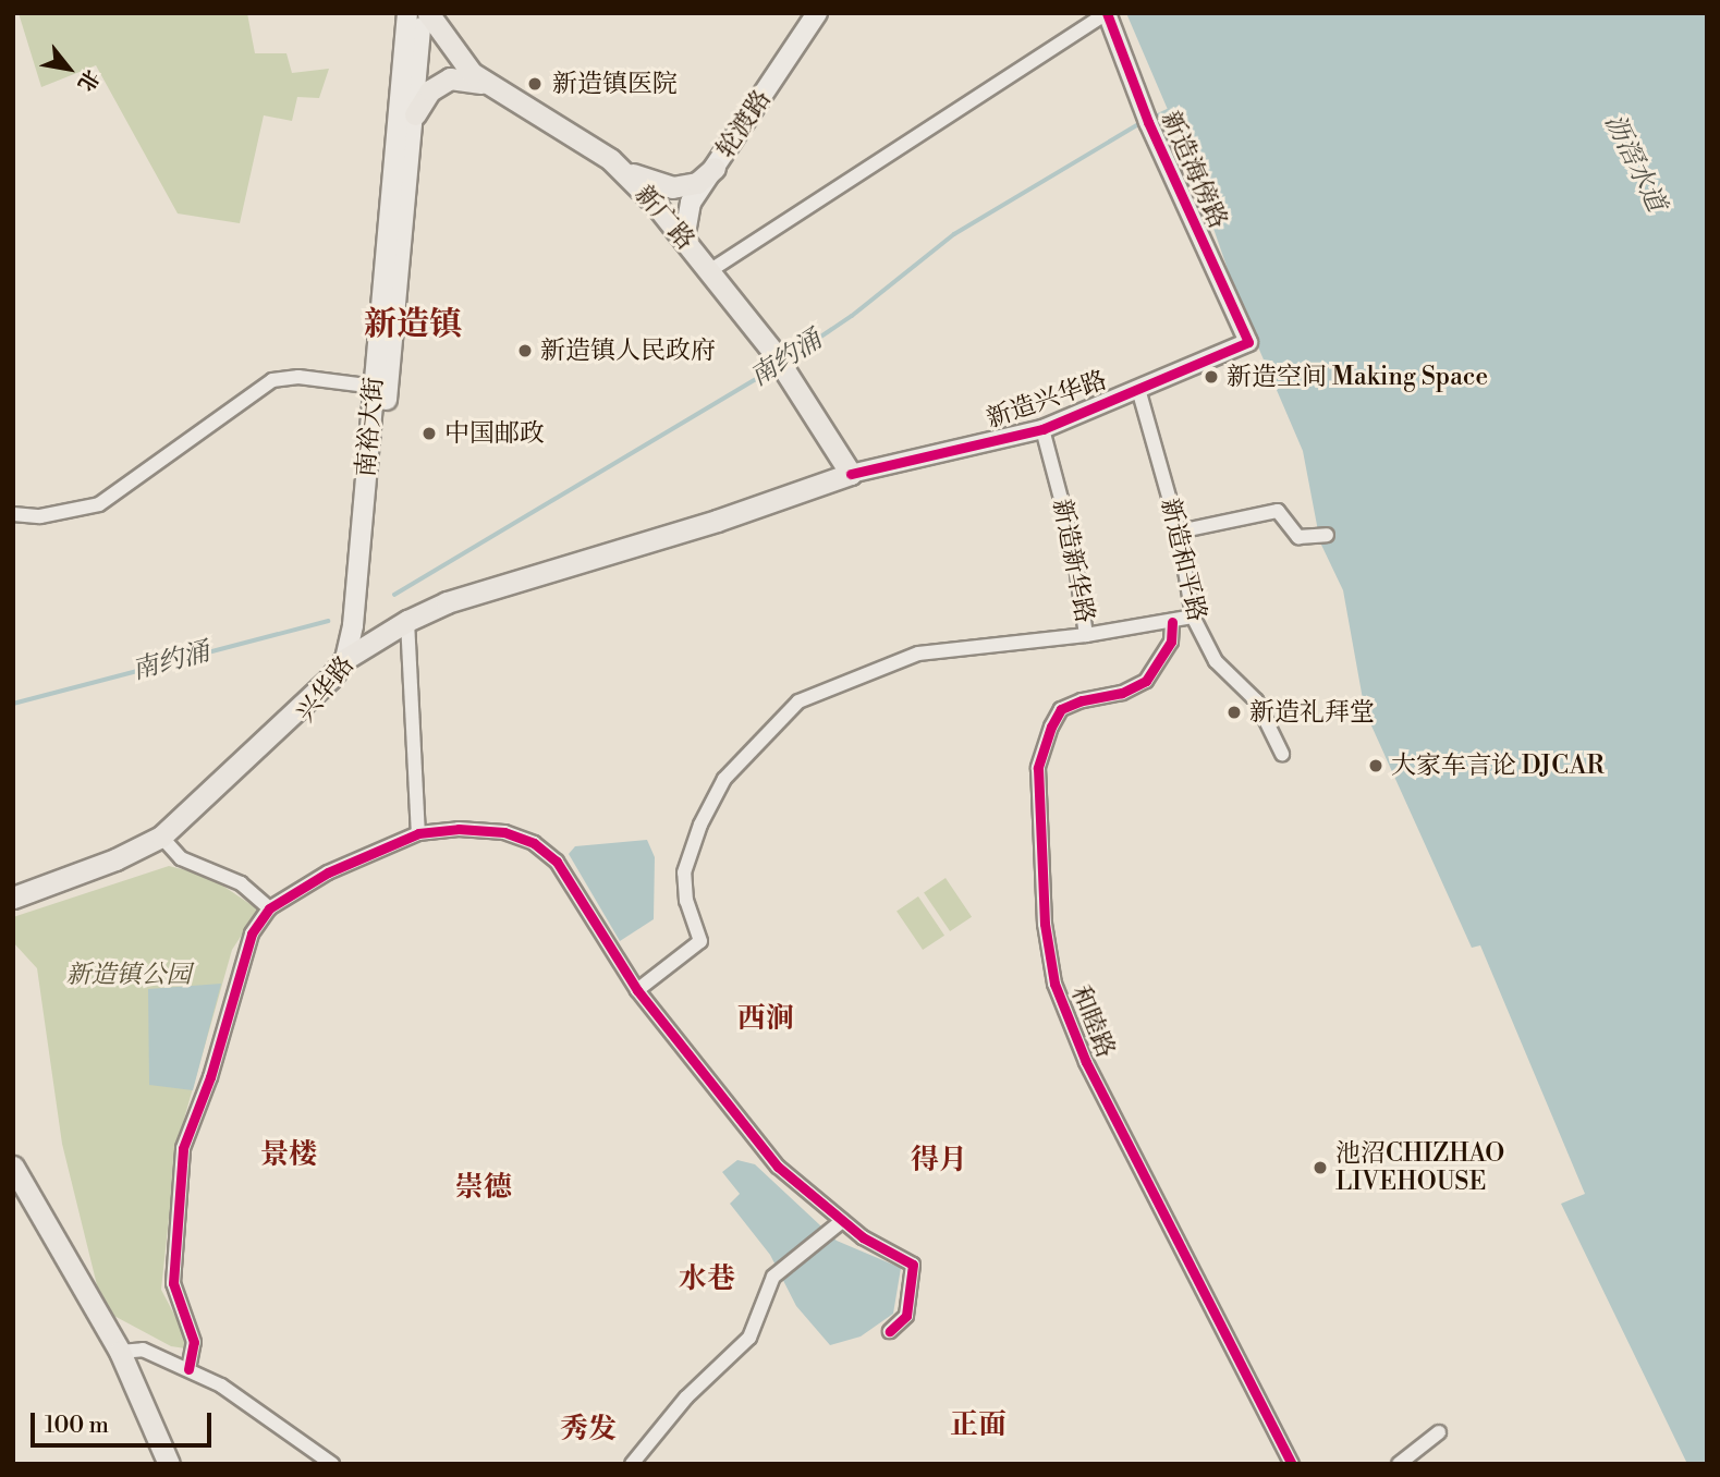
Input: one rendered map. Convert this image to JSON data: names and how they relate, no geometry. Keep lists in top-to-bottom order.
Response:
{
  "streets": {
    "main road": [
      "轮渡路",
      "新广路",
      "新造兴华路",
      "南裕大街",
      "兴华路"
    ],
    "street": [
      "新造海傍路",
      "新造和平路",
      "新造新华路",
      "和睦路"
    ]
  },
  "crossings": [
    ["轮渡路", "新广路"],
    ["新造海傍路", "新造兴华路"],
    ["新广路", "新造兴华路"],
    ["新造兴华路", "南裕大街"],
    ["新造兴华路", "新造和平路"],
    ["新造兴华路", "新造新华路"],
    ["新造兴华路", "兴华路"],
    ["南裕大街", "兴华路"],
    ["新造和平路", "新造新华路"],
    ["新造新华路", "和睦路"]
  ],
  "districts": [
    "新造镇",
    "西涧",
    "景楼",
    "得月",
    "崇德",
    "水巷",
    "正面",
    "秀发"
  ],
  "water": ["沥滘水道", "南约涌"],
  "parks": ["新造镇公园"],
  "places": [
    "新造镇医院",
    "新造镇人民政府",
    "新造空间 Making Space",
    "中国邮政",
    "新造礼拜堂",
    "大家车言论 DJCAR",
    "池沼CHIZHAO LIVEHOUSE"
  ],
  "scale_bar": "100 m",
  "north": "bottom right"
}
